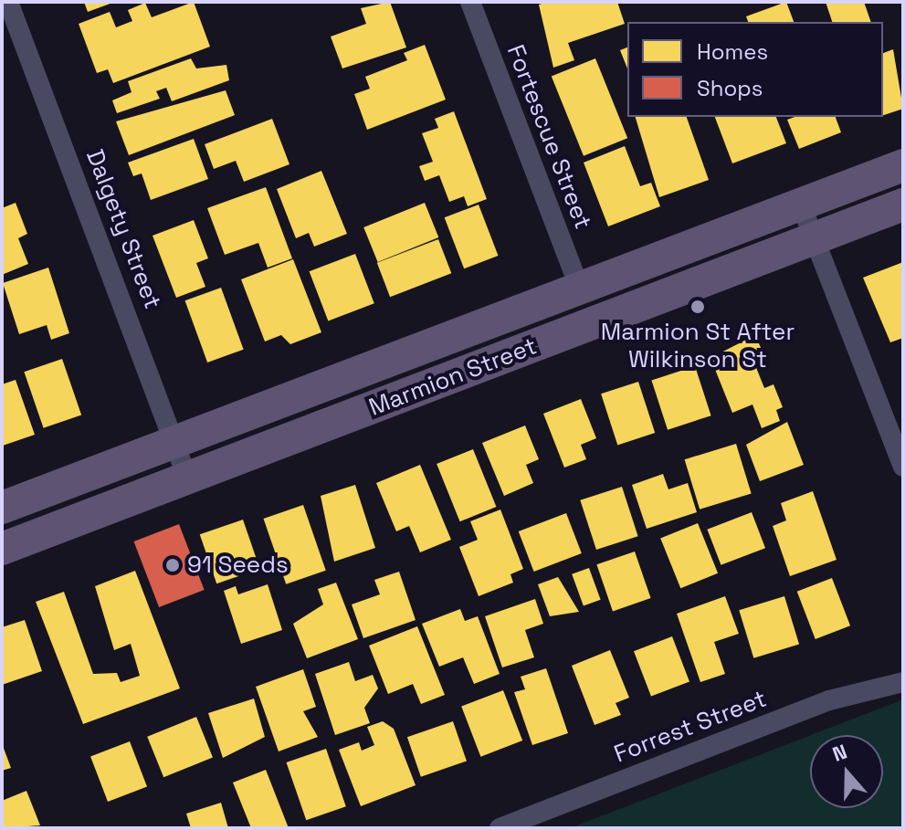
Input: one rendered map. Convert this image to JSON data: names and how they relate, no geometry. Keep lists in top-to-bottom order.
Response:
{
  "streets": {
    "main road": ["Marmion Street"],
    "street": ["Fortescue Street", "Dalgety Street", "Forrest Street"]
  },
  "crossings": [
    ["Fortescue Street", "Marmion Street"],
    ["Dalgety Street", "Marmion Street"]
  ],
  "places": ["Marmion St After Wilkinson St", "91 Seeds"],
  "legend": ["Homes", "Shops"],
  "north": "top"
}
